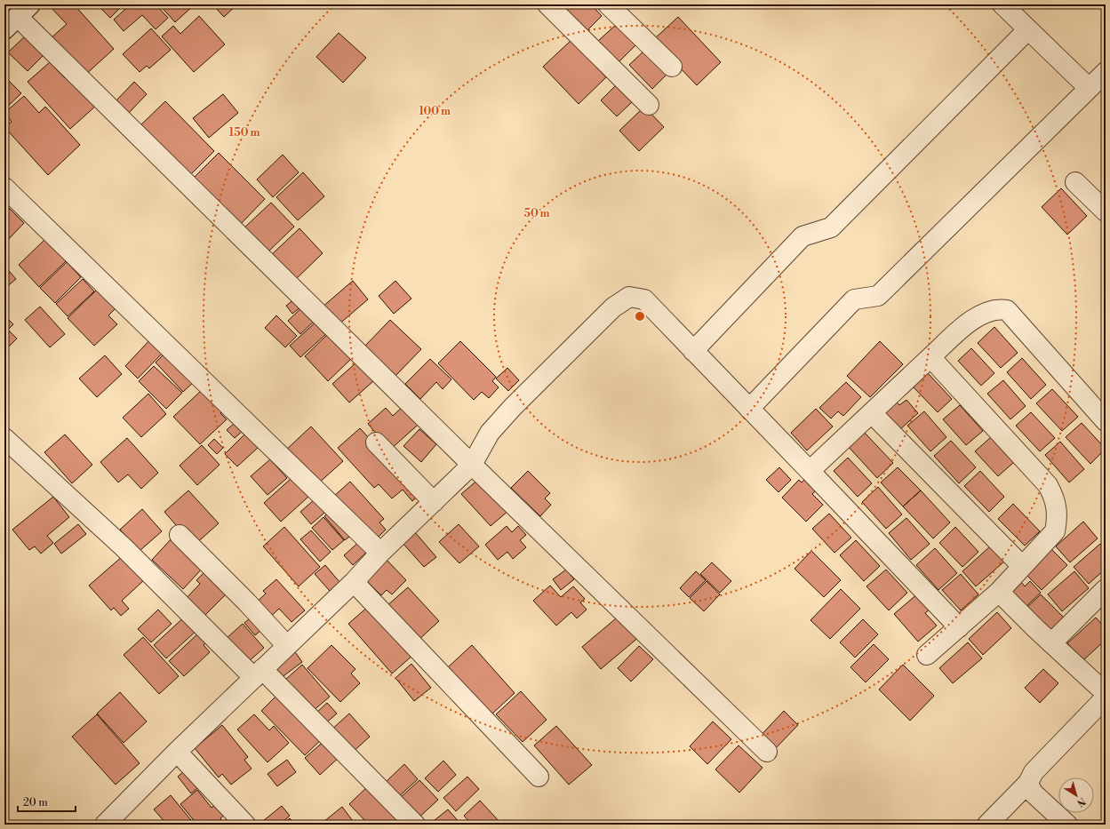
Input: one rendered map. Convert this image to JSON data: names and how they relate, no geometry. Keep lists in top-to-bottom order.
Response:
{
  "scale_bar": "20 m",
  "north": "bottom right",
  "rings": ["100 m", "150 m", "50 m"]
}
